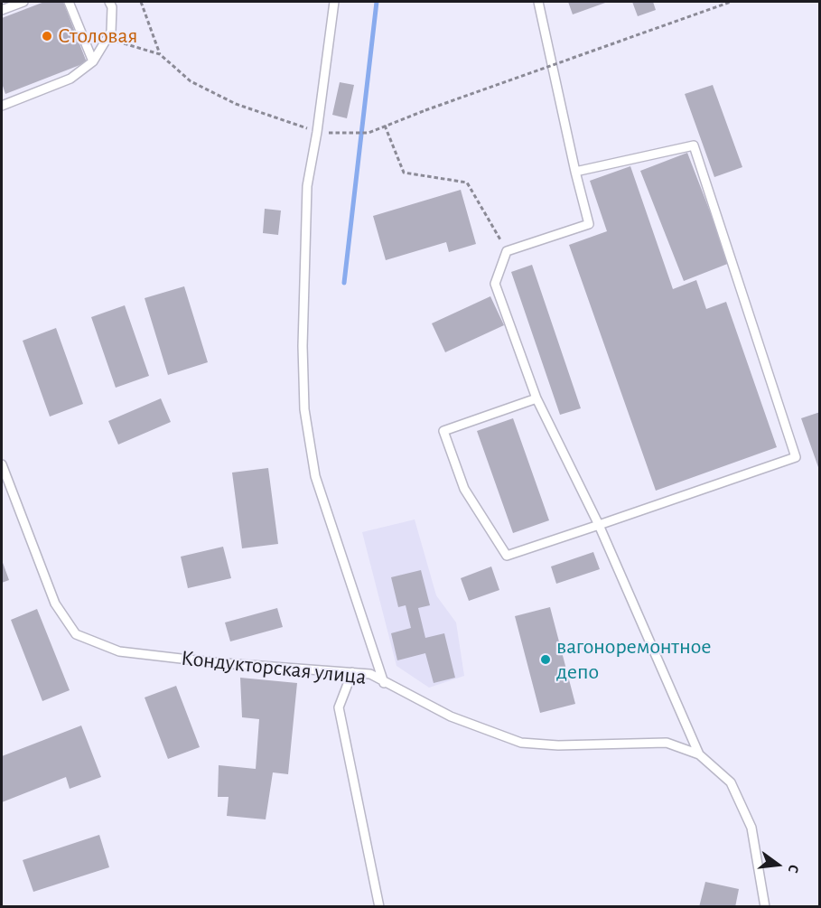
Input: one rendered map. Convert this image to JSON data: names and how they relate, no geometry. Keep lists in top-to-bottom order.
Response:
{
  "streets": {
    "lane": ["Кондукторская улица"]
  },
  "places": ["Столовая", "вагоноремонтное депо"],
  "north": "right"
}
